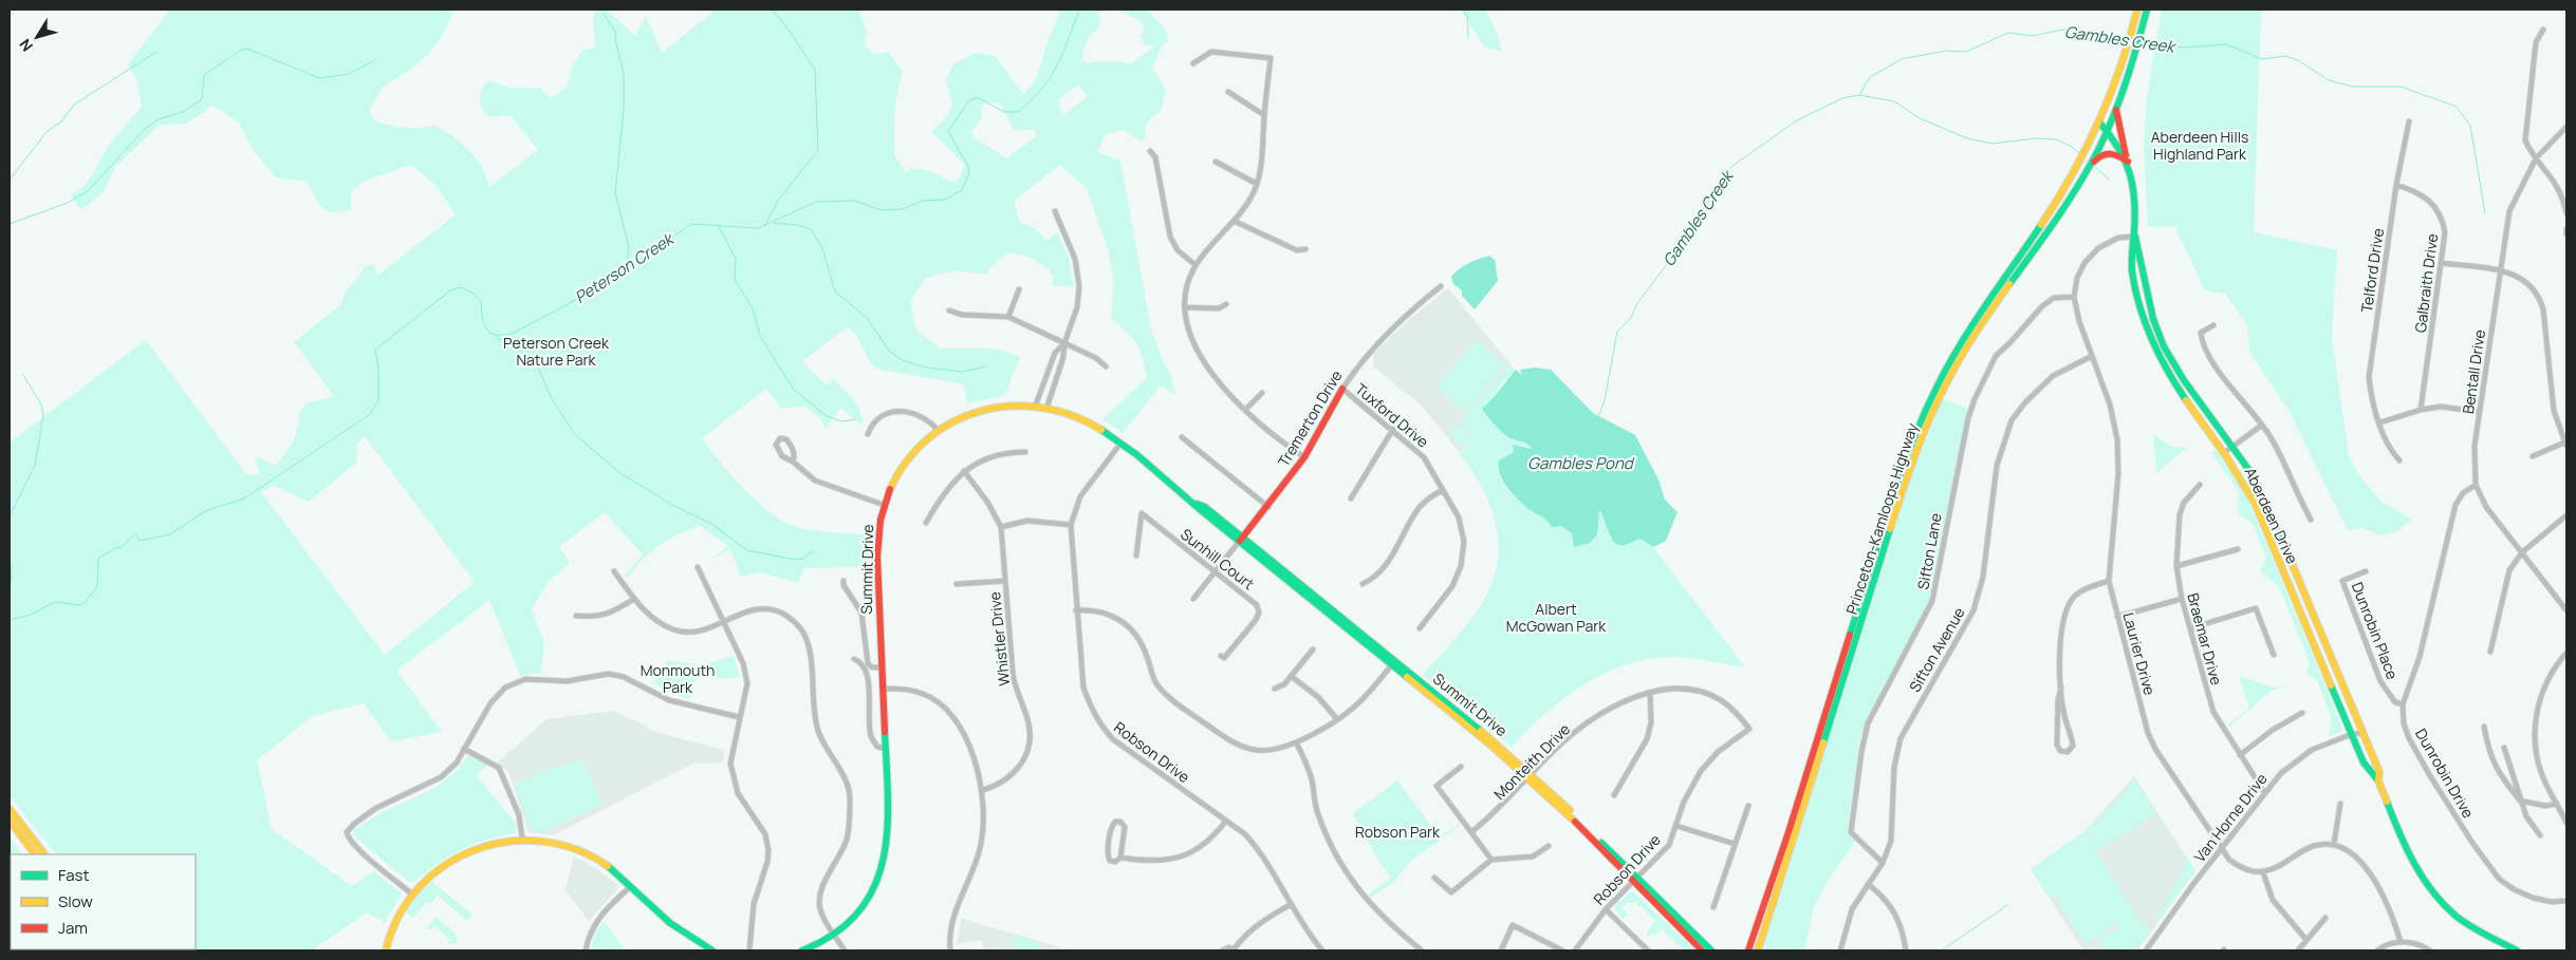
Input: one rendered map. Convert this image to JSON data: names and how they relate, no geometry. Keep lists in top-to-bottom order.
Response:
{
  "streets": {
    "main road": [
      "Tremerton Drive",
      "Aberdeen Drive",
      "Princeton-Kamloops Highway",
      "Summit Drive"
    ],
    "street": [
      "Telford Drive",
      "Galbraith Drive",
      "Bentall Drive",
      "Tuxford Drive",
      "Sifton Lane",
      "Sunhill Court",
      "Dunrobin Place",
      "Whistler Drive",
      "Braemar Drive",
      "Sifton Avenue",
      "Laurier Drive",
      "Robson Drive",
      "Monteith Drive",
      "Dunrobin Drive",
      "Van Horne Drive"
    ]
  },
  "crossings": [
    ["Telford Drive", "Galbraith Drive"],
    ["Bentall Drive", "Dunrobin Drive"],
    ["Tuxford Drive", "Tremerton Drive"],
    ["Tremerton Drive", "Sunhill Court"],
    ["Tremerton Drive", "Summit Drive"],
    ["Aberdeen Drive", "Princeton-Kamloops Highway"],
    ["Aberdeen Drive", "Laurier Drive"],
    ["Aberdeen Drive", "Van Horne Drive"],
    ["Sifton Lane", "Sifton Avenue"],
    ["Sifton Lane", "Laurier Drive"],
    ["Summit Drive", "Robson Drive"],
    ["Summit Drive", "Monteith Drive"],
    ["Dunrobin Place", "Dunrobin Drive"],
    ["Braemar Drive", "Van Horne Drive"],
    ["Sifton Avenue", "Laurier Drive"],
    ["Laurier Drive", "Van Horne Drive"],
    ["Robson Drive", "Monteith Drive"]
  ],
  "water": ["Gambles Creek", "Peterson Creek", "Gambles Pond"],
  "parks": [
    "Aberdeen Hills Highland Park",
    "Peterson Creek Nature Park",
    "Albert McGowan Park",
    "Monmouth Park",
    "Robson Park"
  ],
  "legend": ["Fast", "Slow", "Jam"],
  "north": "bottom left"
}
